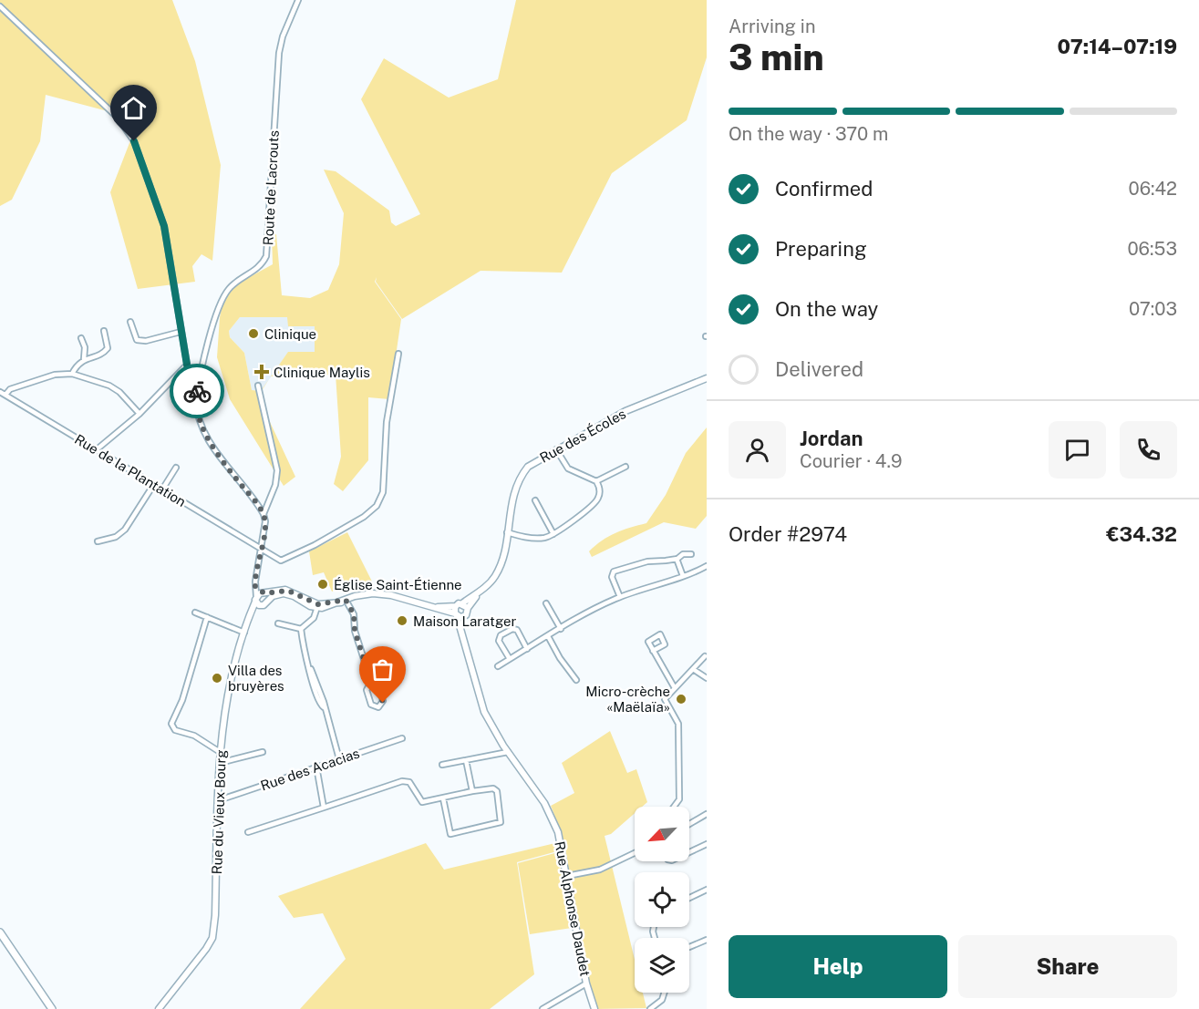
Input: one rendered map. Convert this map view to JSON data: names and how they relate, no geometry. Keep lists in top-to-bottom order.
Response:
{
  "streets": {
    "street": [
      "Route de Lacrouts",
      "Rue des Écoles",
      "Rue de la Plantation",
      "Rue des Acacias",
      "Rue du Vieux Bourg",
      "Rue Alphonse Daudet"
    ]
  },
  "crossings": [
    ["Rue des Écoles", "Rue Alphonse Daudet"],
    ["Rue des Acacias", "Rue du Vieux Bourg"]
  ],
  "places": {
    "other": [
      "Clinique",
      "Église Saint-Étienne",
      "Maison Laratger",
      "Villa des bruyères",
      "Micro-crèche «Maëlaïa»"
    ],
    "health": ["Clinique Maylis"]
  },
  "north": "bottom left",
  "page": {
    "heading": ["3 min", "Arriving in", "07:14–07:19"],
    "panel": [
      "Jordan",
      "Courier · 4.9",
      "Order #2974",
      "€34.32"
    ],
    "bar": "On the way · 370 m",
    "list": [
      ["Confirmed", "06:42"],
      ["Preparing", "06:53"],
      ["On the way", "07:03"],
      "Delivered"
    ],
    "buttons": ["Help", "Share"]
  }
}
